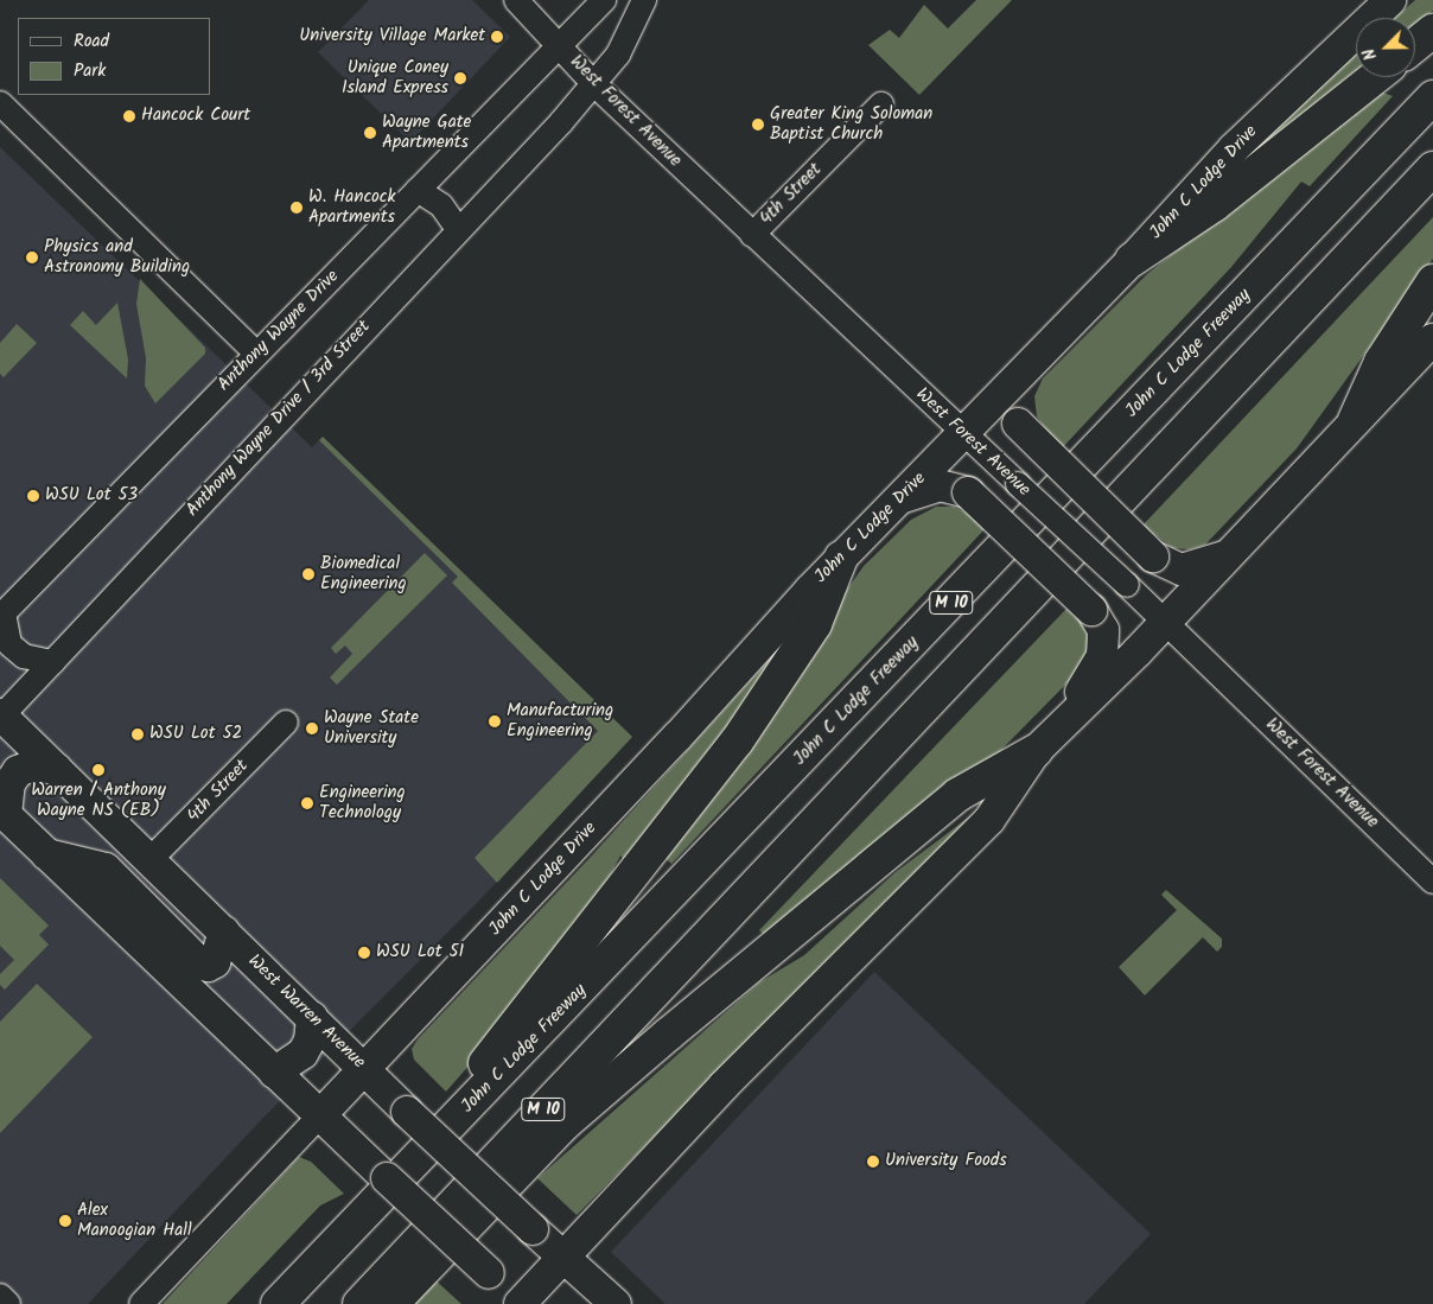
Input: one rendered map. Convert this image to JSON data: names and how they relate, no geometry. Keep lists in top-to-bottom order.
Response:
{
  "streets": {
    "highway": ["John C Lodge Freeway", "M 10"],
    "main road": ["John C Lodge Drive", "West Warren Avenue"],
    "street": [
      "West Forest Avenue",
      "4th Street",
      "Anthony Wayne Drive",
      "Anthony Wayne Drive / 3rd Street"
    ]
  },
  "crossings": [
    ["West Forest Avenue", "John C Lodge Drive"],
    ["West Forest Avenue", "4th Street"],
    ["West Forest Avenue", "Anthony Wayne Drive"],
    ["West Forest Avenue", "Anthony Wayne Drive / 3rd Street"],
    ["John C Lodge Drive", "West Warren Avenue"],
    ["4th Street", "West Warren Avenue"],
    ["Anthony Wayne Drive / 3rd Street", "West Warren Avenue"]
  ],
  "places": [
    "University Village Market",
    "Unique Coney Island Express",
    "Hancock Court",
    "Greater King Soloman Baptist Church",
    "Wayne Gate Apartments",
    "W. Hancock Apartments",
    "Physics and Astronomy Building",
    "WSU Lot 53",
    "Biomedical Engineering",
    "Manufacturing Engineering",
    "Wayne State University",
    "WSU Lot 52",
    "Warren / Anthony Wayne NS (EB)",
    "Engineering Technology",
    "WSU Lot 51",
    "University Foods",
    "Alex Manoogian Hall"
  ],
  "legend": ["Road", "Park"],
  "north": "bottom left"
}
